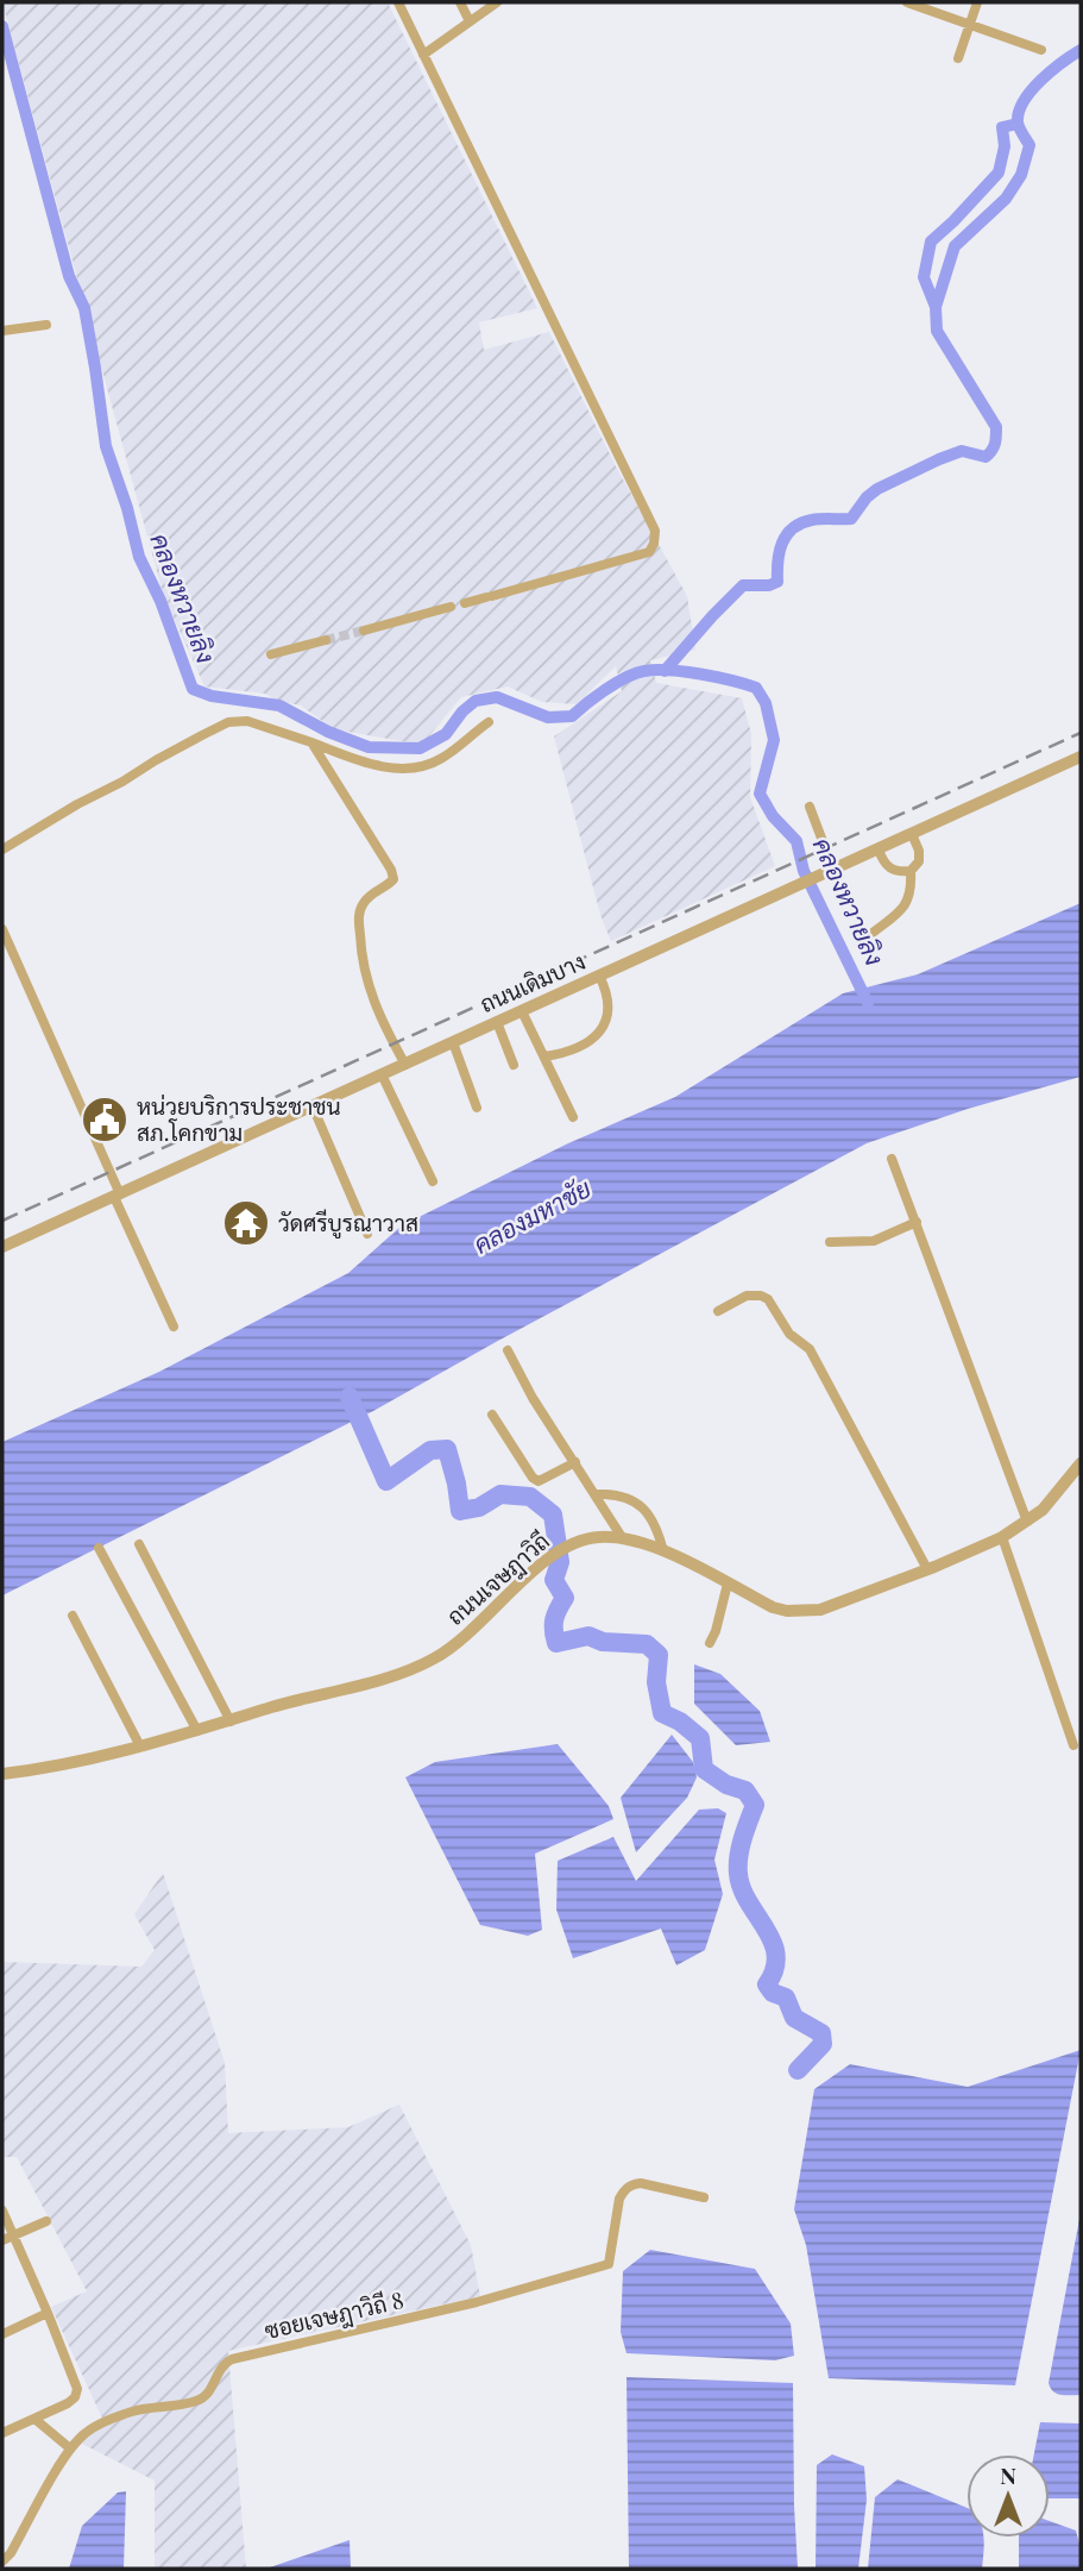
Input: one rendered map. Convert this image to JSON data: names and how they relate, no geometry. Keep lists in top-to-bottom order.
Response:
{
  "streets": {
    "street": ["ถนนเดิมบาง", "ถนนเจษฎาวิถี", "ซอยเจษฎาวิถี 8"]
  },
  "water": ["คลองหวายลิง", "คลองมหาชัย"],
  "places": {
    "public building": ["หน่วยบริการประชาชน สภ.โคกขาม"],
    "temple": ["วัดศรีบูรณาวาส"]
  },
  "north": "top"
}
